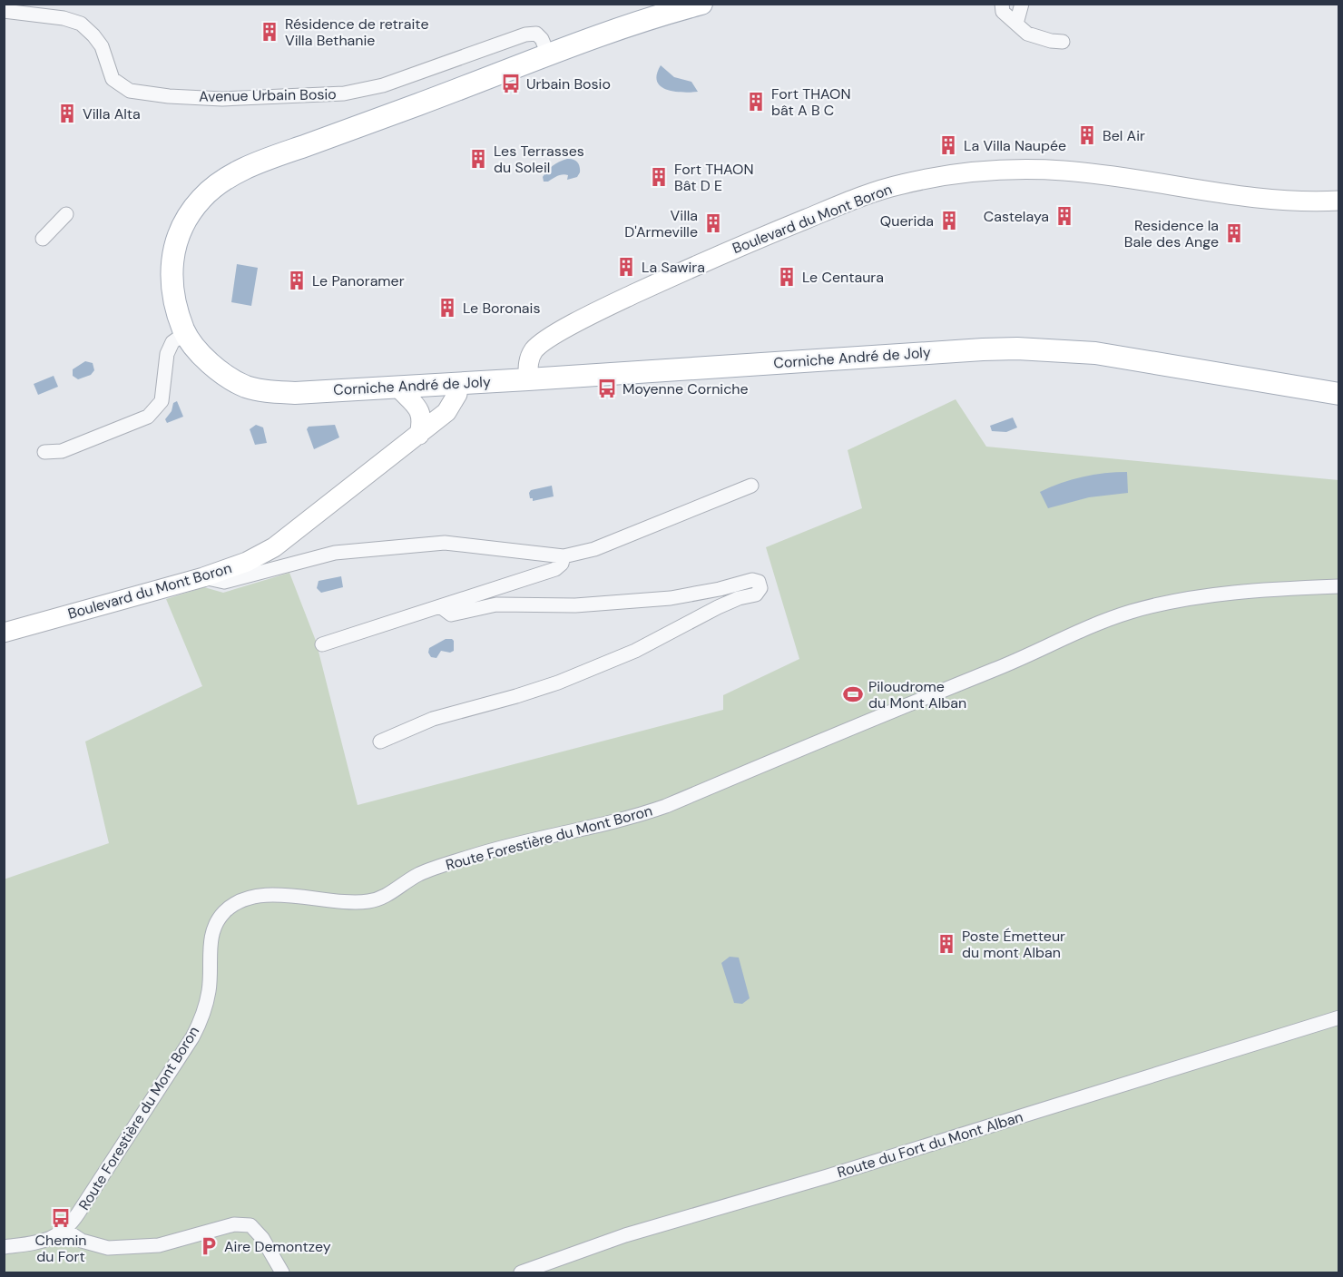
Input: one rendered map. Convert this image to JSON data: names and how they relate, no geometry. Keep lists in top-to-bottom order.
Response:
{
  "streets": {
    "main road": ["Corniche André de Joly"],
    "street": [
      "Avenue Urbain Bosio",
      "Boulevard du Mont Boron",
      "Route Forestière du Mont Boron",
      "Route du Fort du Mont Alban"
    ]
  },
  "crossings": [
    ["Avenue Urbain Bosio", "Corniche André de Joly"],
    ["Boulevard du Mont Boron", "Corniche André de Joly"]
  ],
  "places": {
    "building": [
      "Résidence de retraite Villa Bethanie",
      "Fort THAON bât A B C",
      "Villa Alta",
      "Bel Air",
      "La Villa Naupée",
      "Les Terrasses du Soleil",
      "Fort THAON Bât D E",
      "Castelaya",
      "Querida",
      "Villa D'Armeville",
      "Residence la Bale des Ange",
      "La Sawira",
      "Le Centaura",
      "Le Panoramer",
      "Le Boronais",
      "Poste Émetteur du mont Alban"
    ],
    "bus stop": ["Urbain Bosio", "Moyenne Corniche", "Chemin du Fort"],
    "sports": ["Piloudrome du Mont Alban"],
    "parking": ["Aire Demontzey"]
  }
}
